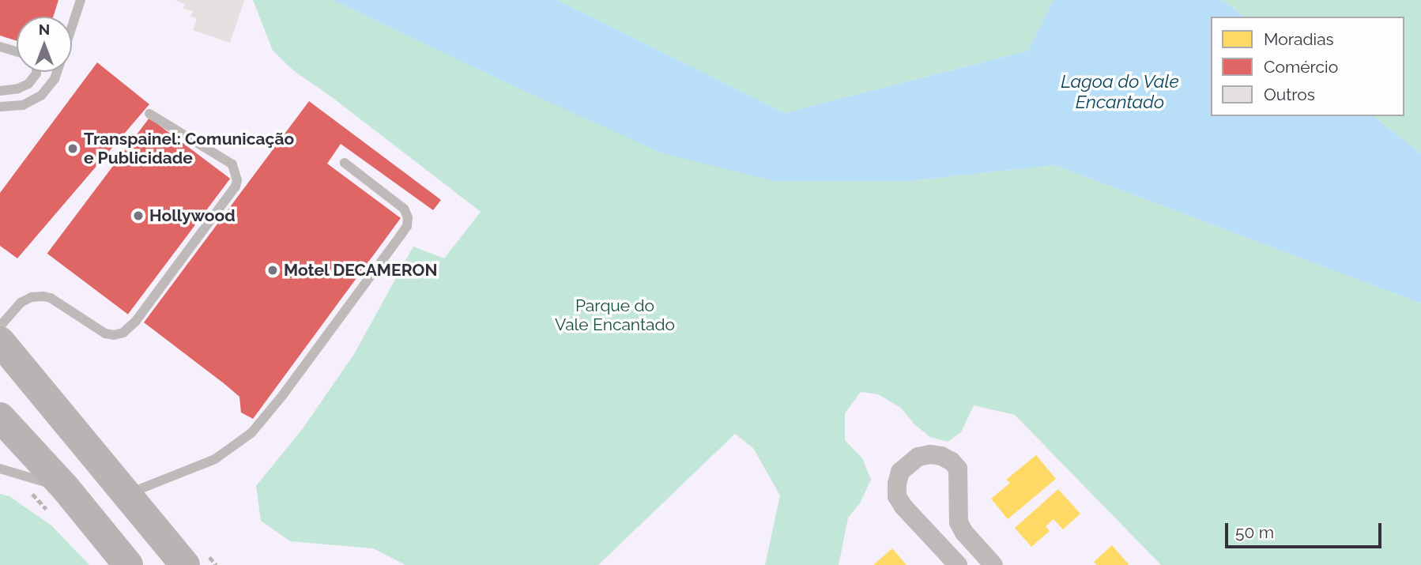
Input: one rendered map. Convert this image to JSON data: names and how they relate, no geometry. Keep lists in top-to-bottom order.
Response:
{
  "water": ["Lagoa do Vale Encantado"],
  "parks": ["Parque do Vale Encantado"],
  "places": ["Transpainel: Comunicação e Publicidade", "Hollywood", "Motel DECAMERON"],
  "legend": ["Moradias", "Comércio", "Outros"],
  "scale_bar": "50 m",
  "north": "top"
}
